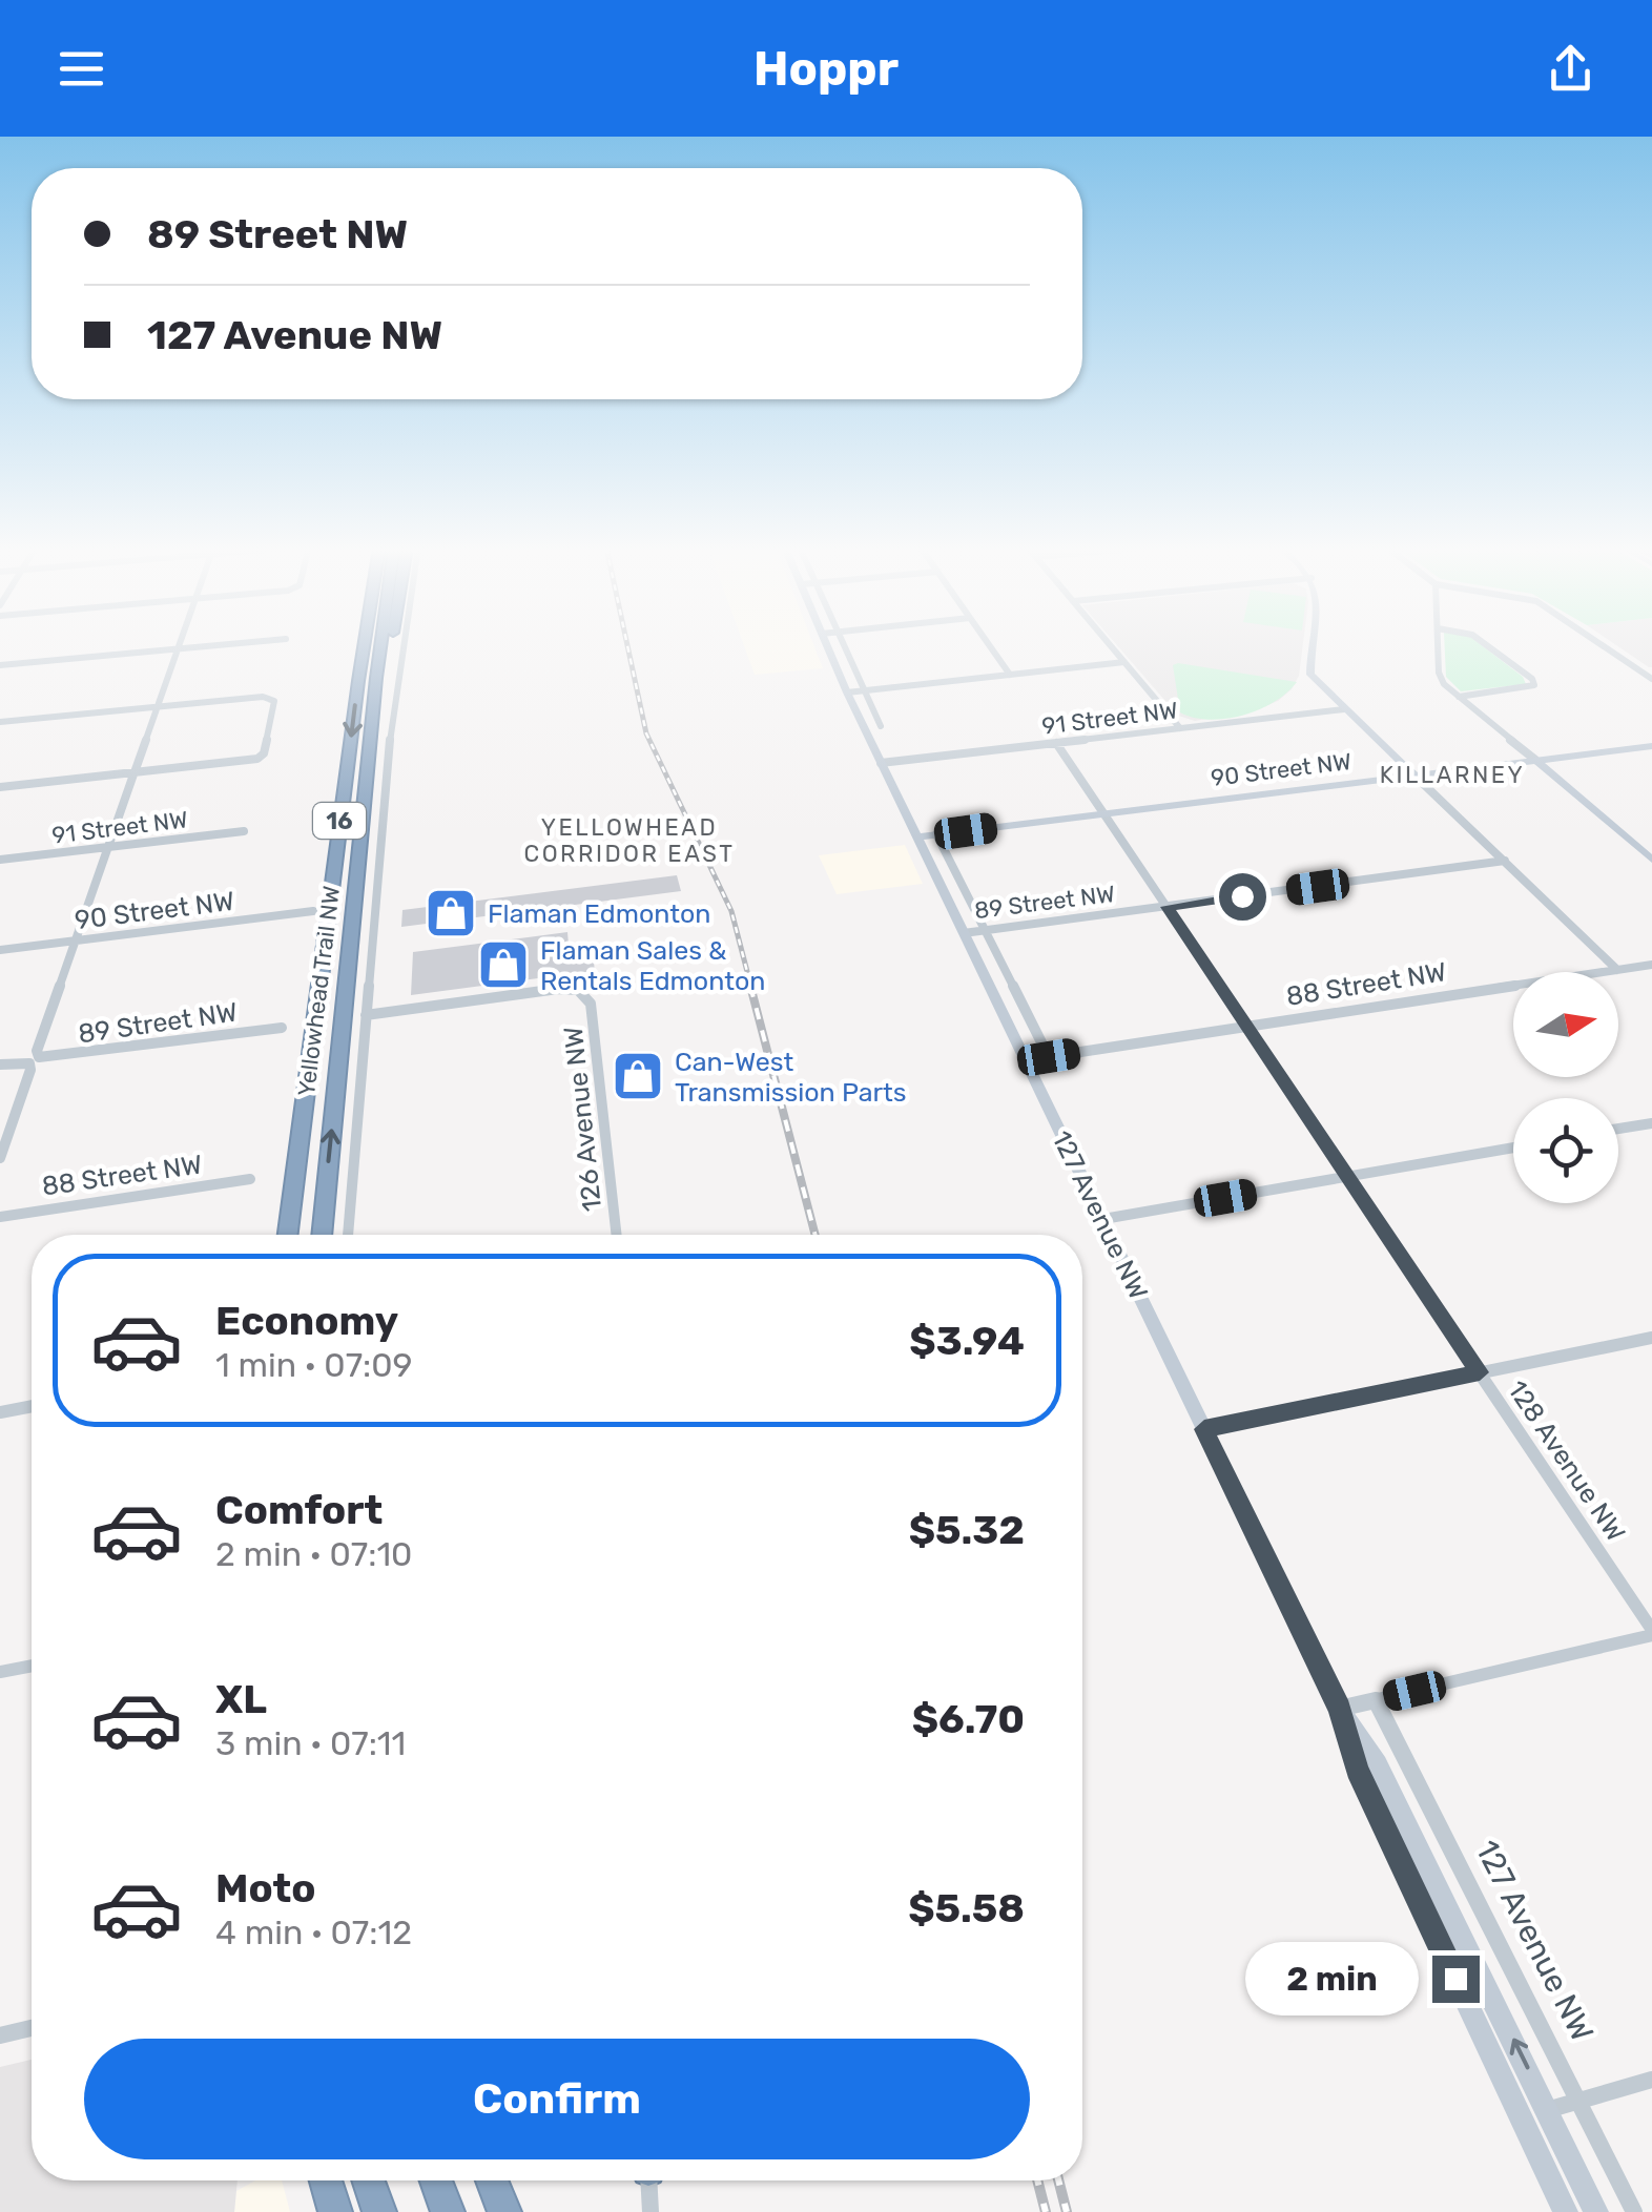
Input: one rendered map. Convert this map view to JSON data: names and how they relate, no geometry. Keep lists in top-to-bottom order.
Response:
{
  "streets": {
    "highway": ["16", "Yellowhead Trail NW"],
    "main road": ["90 Street NW", "127 Avenue NW"],
    "street": [
      "91 Street NW",
      "89 Street NW",
      "88 Street NW",
      "126 Avenue NW",
      "128 Avenue NW"
    ]
  },
  "crossings": [
    ["91 Street NW", "127 Avenue NW"],
    ["91 Street NW", "128 Avenue NW"],
    ["90 Street NW", "127 Avenue NW"],
    ["90 Street NW", "128 Avenue NW"],
    ["89 Street NW", "127 Avenue NW"],
    ["89 Street NW", "128 Avenue NW"],
    ["88 Street NW", "127 Avenue NW"],
    ["88 Street NW", "128 Avenue NW"],
    ["Yellowhead Trail NW", "126 Avenue NW"]
  ],
  "districts": ["KILLARNEY", "YELLOWHEAD CORRIDOR EAST"],
  "places": {
    "shop": ["Flaman Edmonton", "Flaman Sales & Rentals Edmonton", "Can-West Transmission Parts"]
  },
  "north": "right",
  "page": {
    "header": "Hoppr",
    "banner": ["89 Street NW", "127 Avenue NW"],
    "list": [
      {
        "name": "Economy",
        "note": "1 min · 07:09",
        "value": "$3.94"
      },
      {
        "name": "Comfort",
        "note": "2 min · 07:10",
        "value": "$5.32"
      },
      {
        "name": "XL",
        "note": "3 min · 07:11",
        "value": "$6.70"
      },
      {
        "name": "Moto",
        "note": "4 min · 07:12",
        "value": "$5.58"
      }
    ],
    "bubble": "2 min",
    "buttons": "Confirm"
  }
}
